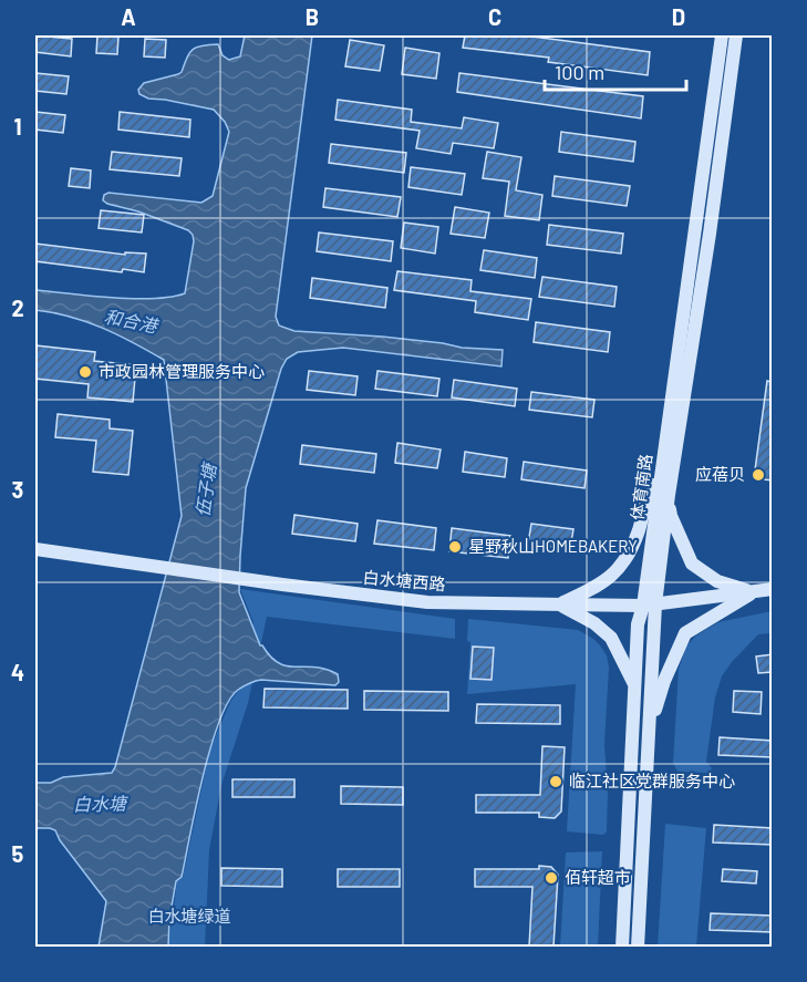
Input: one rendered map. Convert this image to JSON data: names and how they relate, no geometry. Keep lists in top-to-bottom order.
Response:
{
  "streets": {
    "main road": ["体育南路", "白水塘西路"]
  },
  "crossings": [
    ["体育南路", "白水塘西路"]
  ],
  "water": ["和合港", "伍子塘", "白水塘"],
  "parks": ["白水塘绿道"],
  "places": [
    "市政园林管理服务中心",
    "应蓓贝",
    "星野秋山HOMEBAKERY",
    "临江社区党群服务中心",
    "佰轩超市"
  ],
  "scale_bar": "100 m",
  "grid": {
    "columns": [
      "A",
      "B",
      "C",
      "D"
    ],
    "rows": [
      "1",
      "2",
      "3",
      "4",
      "5"
    ]
  }
}
